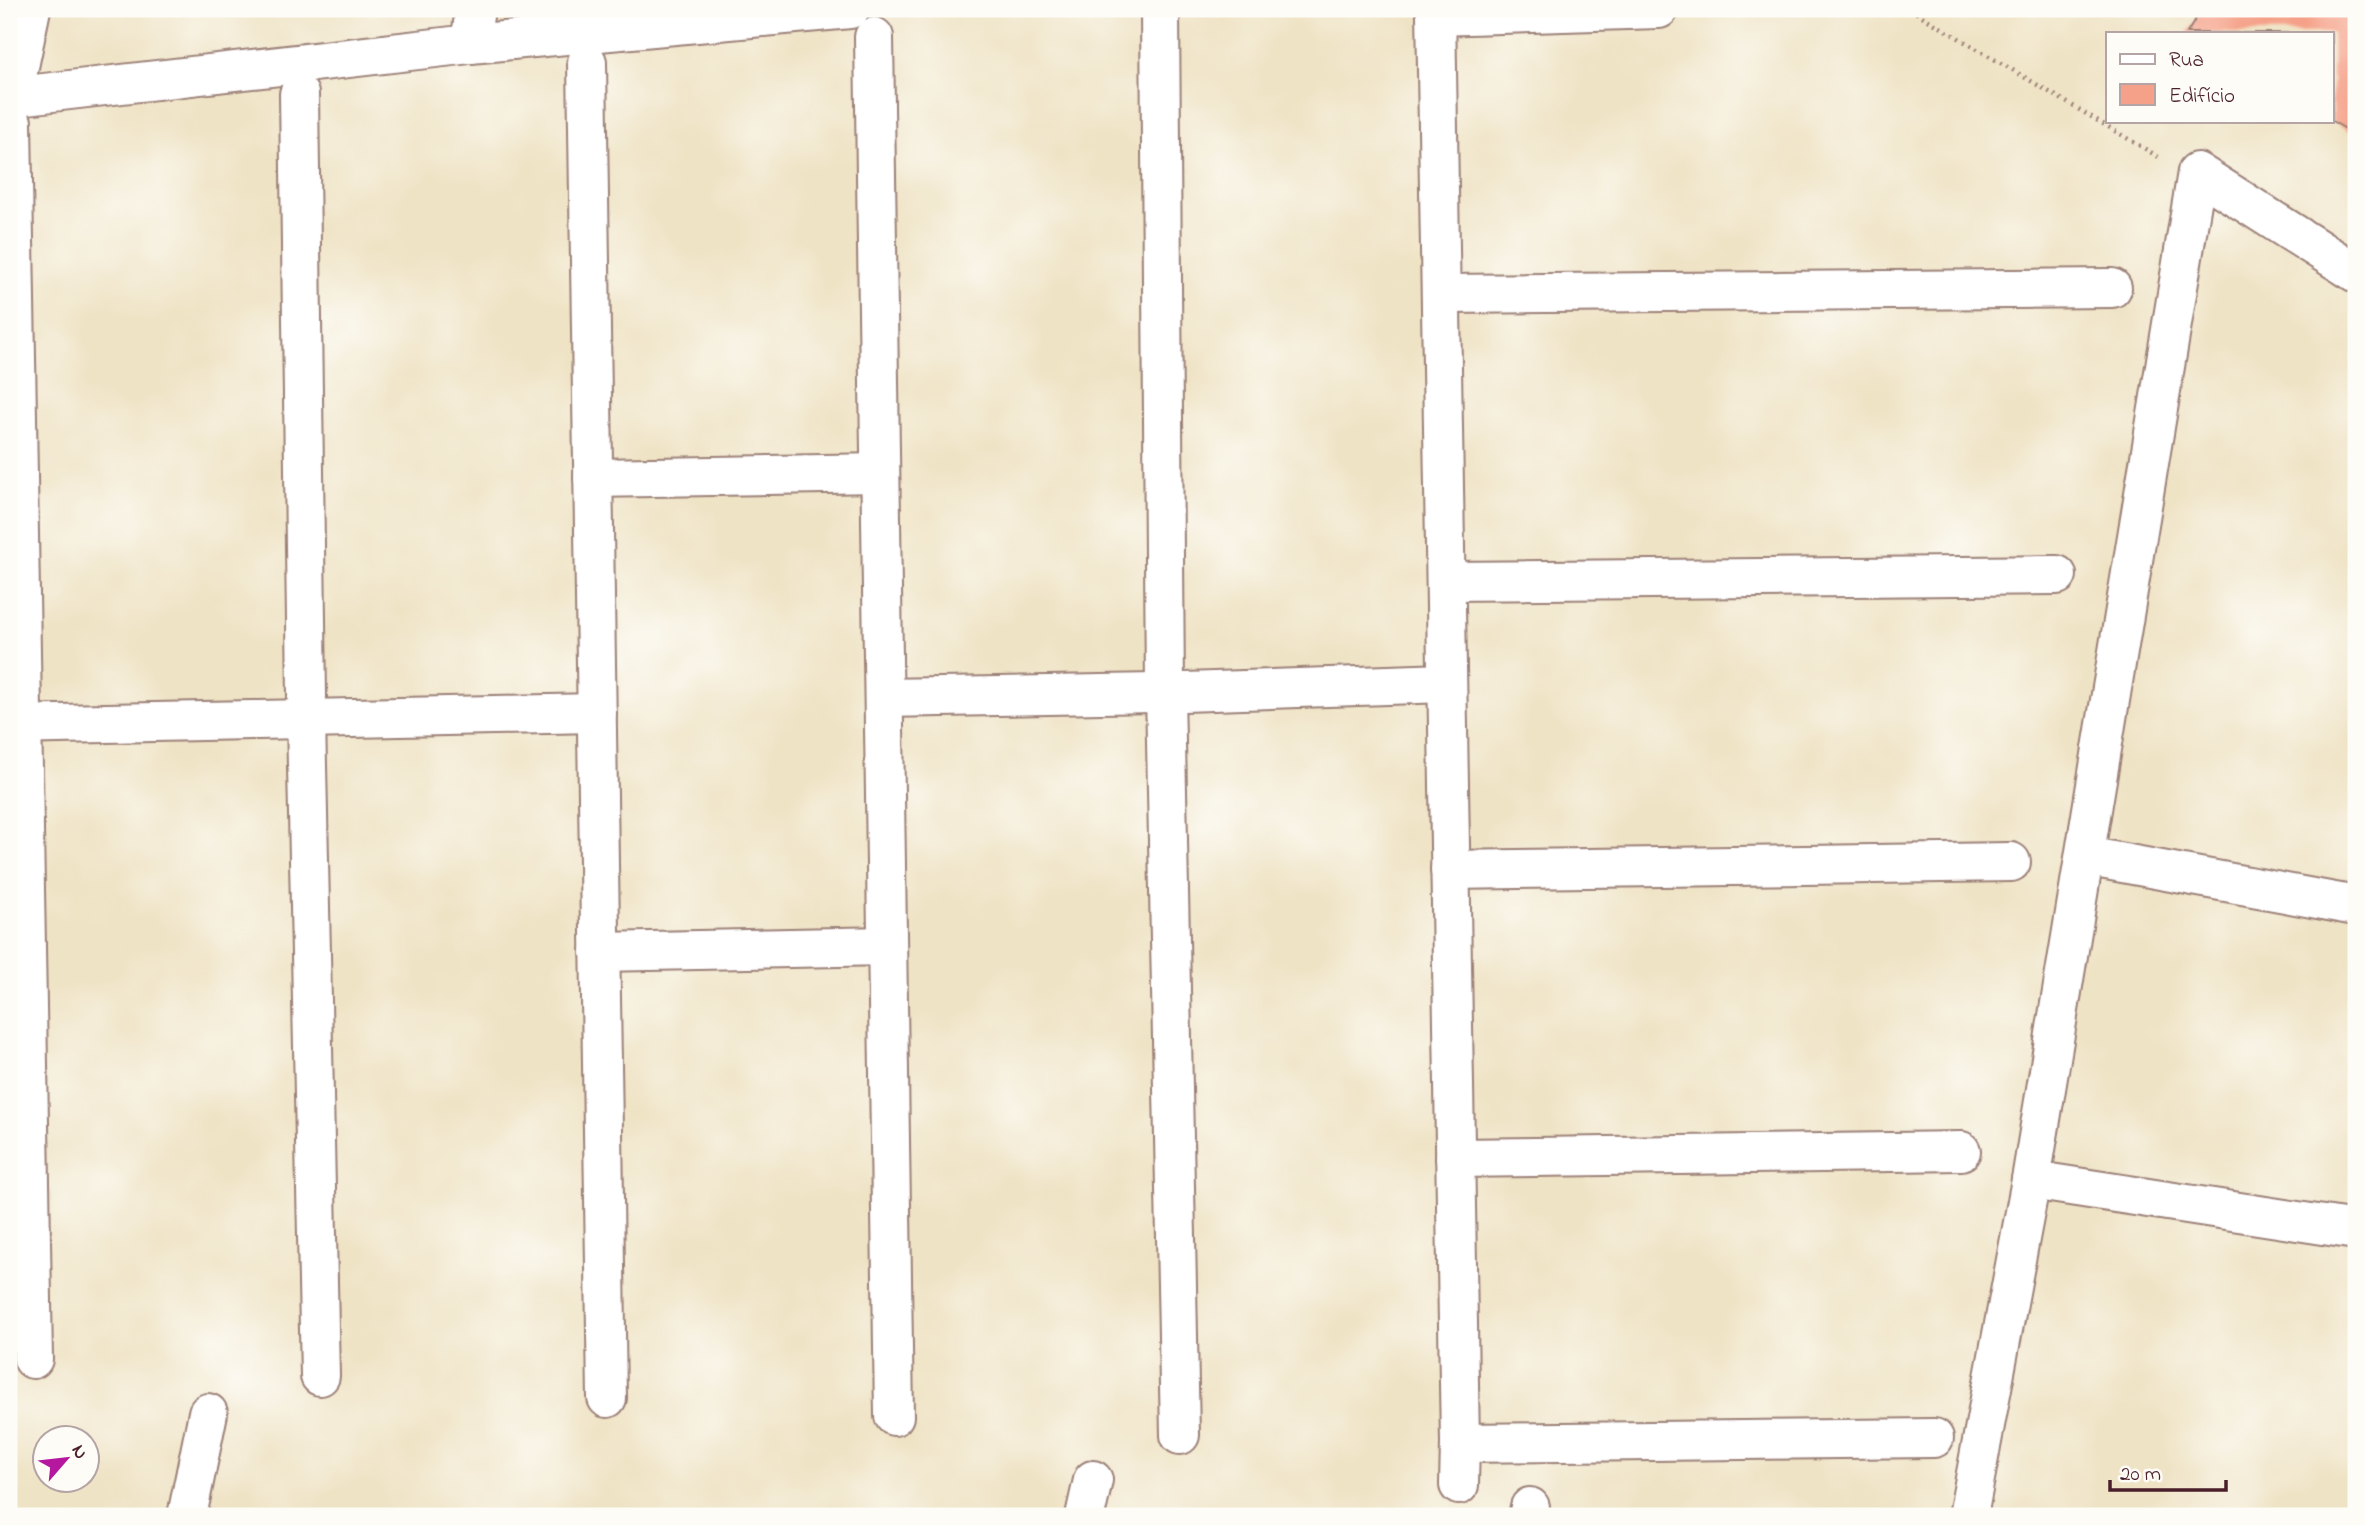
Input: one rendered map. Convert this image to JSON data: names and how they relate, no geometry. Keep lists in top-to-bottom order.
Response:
{
  "legend": ["Rua", "Edifício"],
  "scale_bar": "20 m",
  "north": "top right"
}
